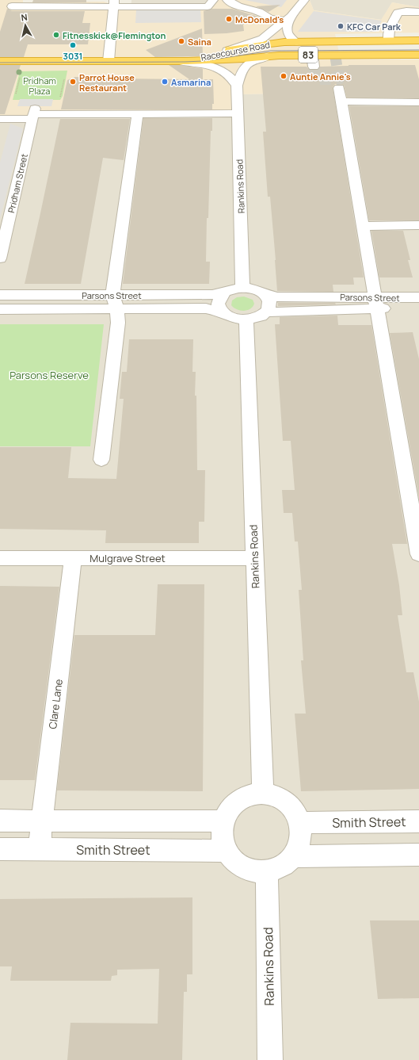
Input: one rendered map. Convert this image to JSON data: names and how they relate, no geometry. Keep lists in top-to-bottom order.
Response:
{
  "streets": {
    "highway": ["Racecourse Road", "83"],
    "street": [
      "Pridham Street",
      "Rankins Road",
      "Parsons Street",
      "Mulgrave Street",
      "Clare Lane",
      "Smith Street"
    ]
  },
  "crossings": [
    ["Racecourse Road", "Rankins Road"],
    ["Rankins Road", "Parsons Street"],
    ["Rankins Road", "Mulgrave Street"],
    ["Rankins Road", "Smith Street"],
    ["Mulgrave Street", "Clare Lane"],
    ["Clare Lane", "Smith Street"]
  ],
  "parks": ["Pridham Plaza", "Parsons Reserve"],
  "places": [
    "McDonald's",
    "KFC Car Park",
    "Fitnesskick@Flemington",
    "Saina",
    "3031",
    "Auntie Annie's",
    "Parrot House Restaurant",
    "Asmarina"
  ],
  "north": "top"
}
